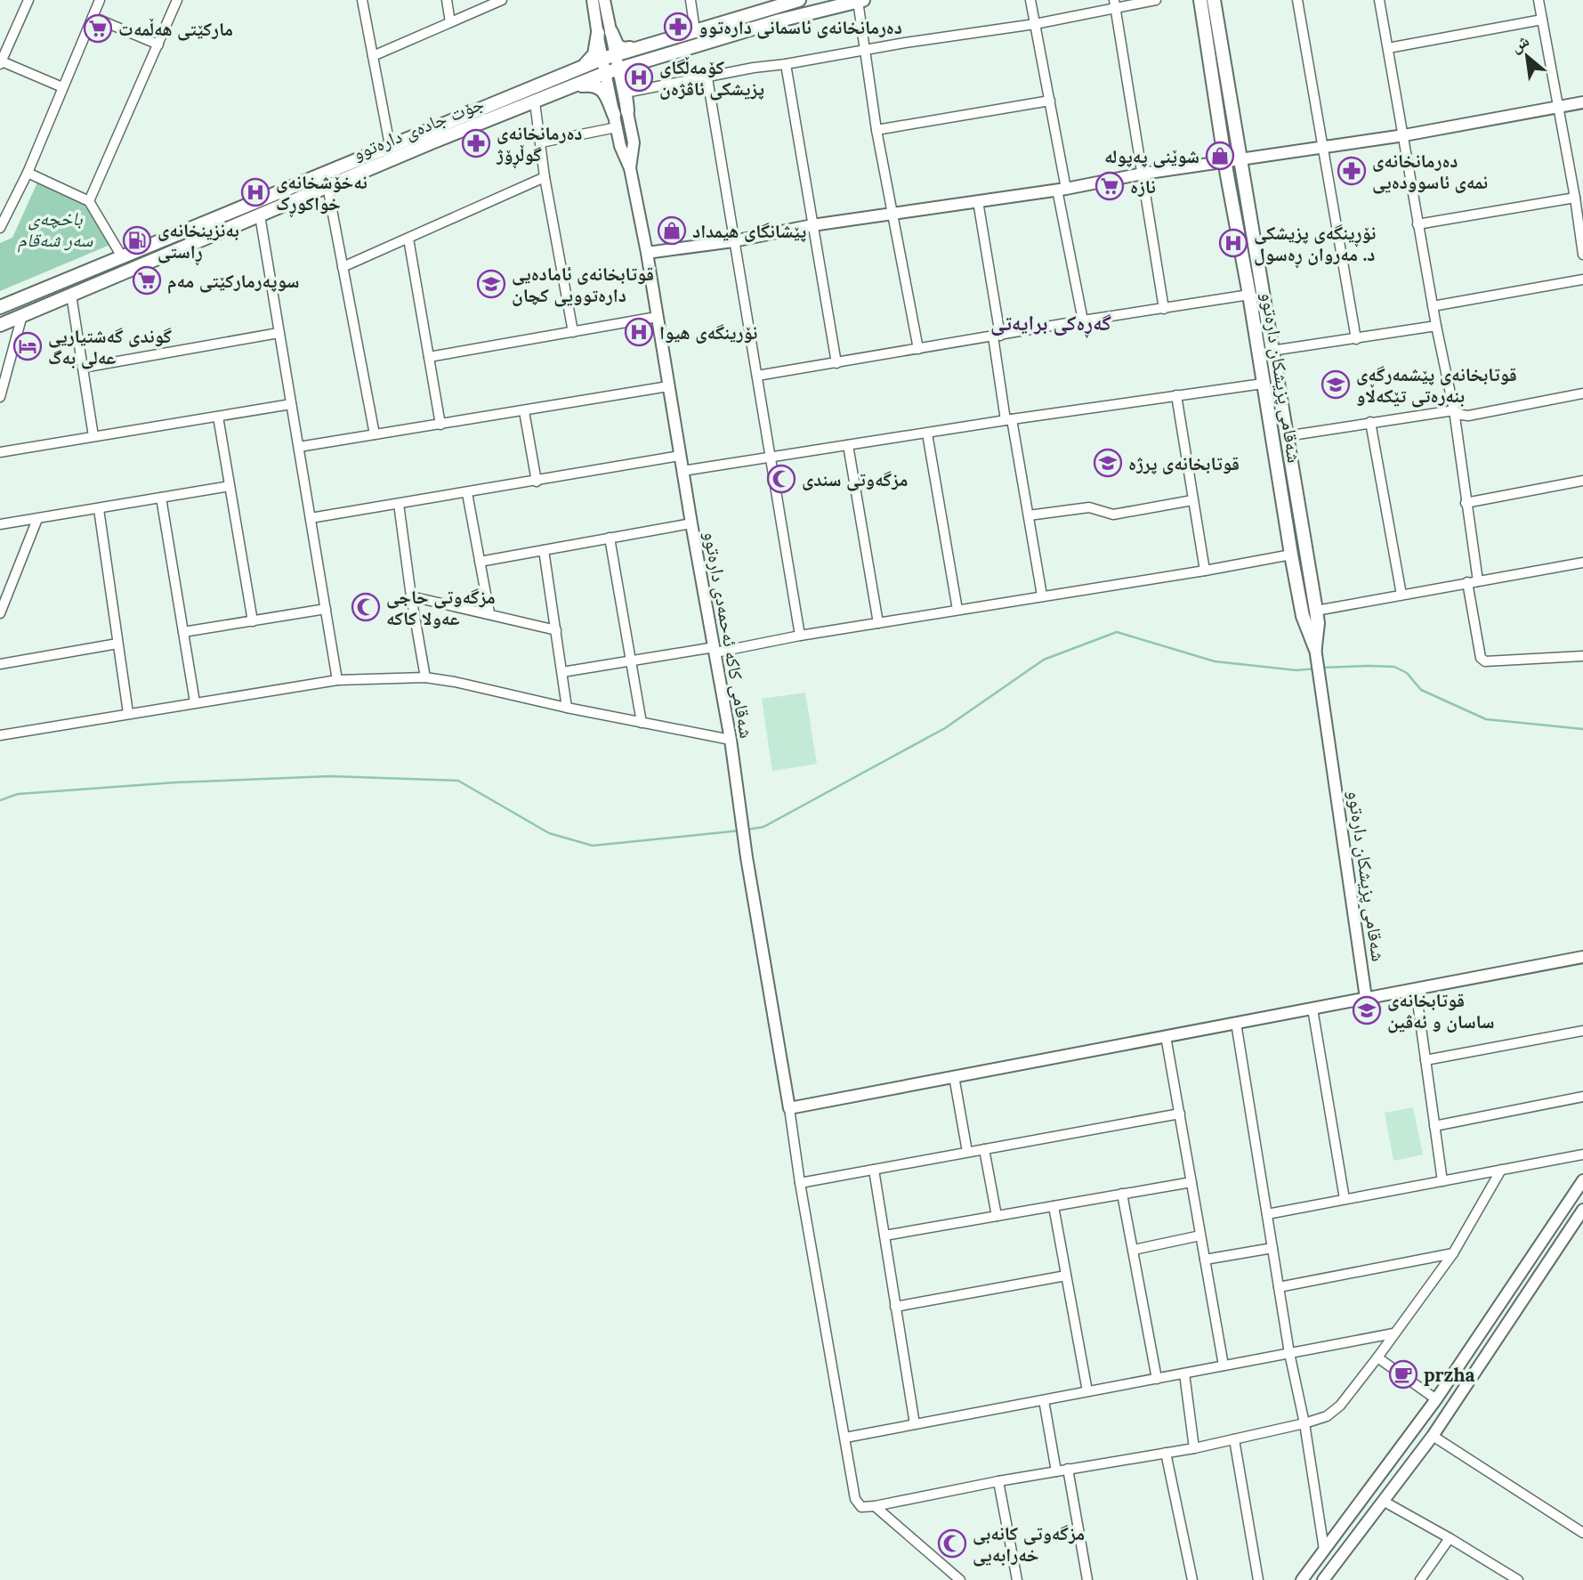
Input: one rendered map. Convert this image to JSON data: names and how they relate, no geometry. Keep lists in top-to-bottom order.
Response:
{
  "streets": {
    "main road": ["جۆت جادەی دارەتوو", "شەقامی پزیشکان دارەتوو"],
    "street": ["شەقامی کاکە ئەحمەدی دارەتوو"]
  },
  "crossings": [
    ["جۆت جادەی دارەتوو", "شەقامی کاکە ئەحمەدی دارەتوو"]
  ],
  "districts": ["گەڕەکی برایەتی"],
  "parks": ["باخچەی سەر شەقام"],
  "places": {
    "pharmacy": ["دەرمانخانەی ئاسمانی دارەتوو", "دەرمانخانەی گوڵڕۆژ", "دەرمانخانەی نمەی ئاسوودەیی"],
    "supermarket": ["مارکێتی هەڵمەت", "نازە", "سوپەرمارکێتی مەم"],
    "hospital": [
      "کۆمەڵگای پزیشکی ئاڤژەن",
      "نەخۆشخانەی خواکوڕک",
      "نۆڕینگەی پزیشکی د. مەروان ڕەسول",
      "نۆرینگەی هیوا"
    ],
    "shop": ["شوێنی پەپولە", "پێشانگای هیمداد"],
    "fuel station": ["بەنزینخانەی ڕاستی"],
    "school or university": [
      "قوتابخانەی ئامادەیی دارەتوویی کچان",
      "قوتابخانەی پێشمەرگەی بنەرەتی تێکەڵاو",
      "قوتابخانەی پرژە",
      "قوتابخانەی ساسان و ئەڤین"
    ],
    "hotel": ["گوندی گەشتیاریی عەلی بەگ"],
    "mosque": ["مزگەوتی سندی", "مزگەوتی حاجی عەولا کاکە", "مزگەوتی کانەبی خەرابەیی"],
    "cafe": ["przha"]
  },
  "north": "top left"
}
